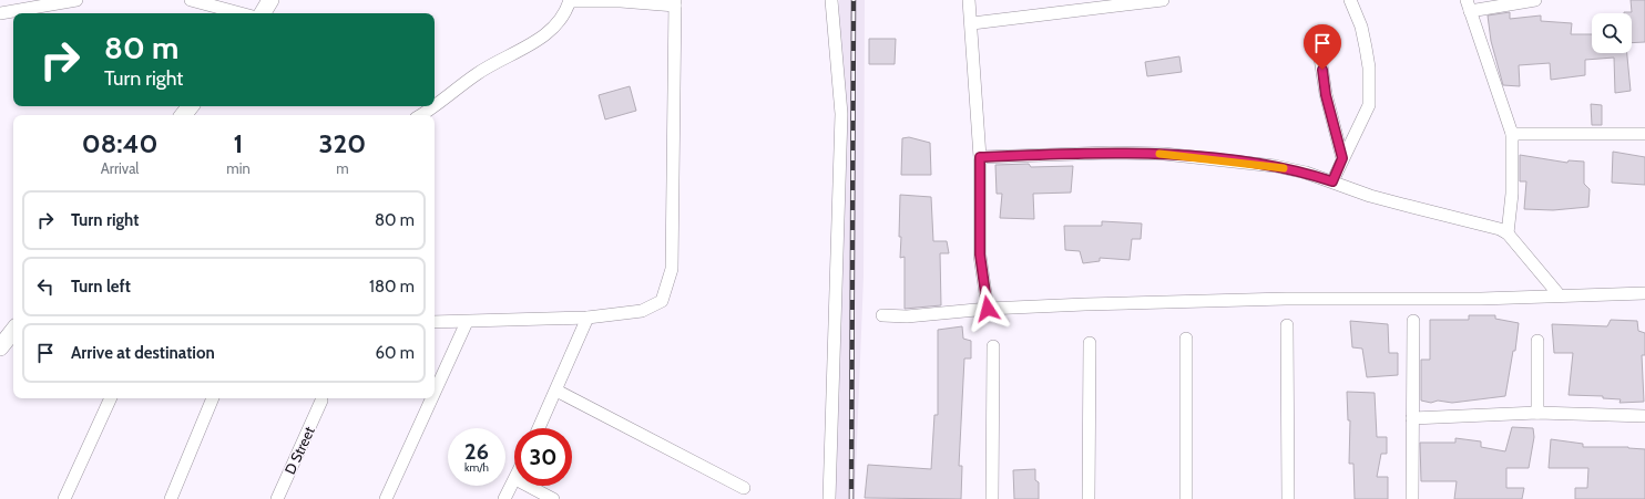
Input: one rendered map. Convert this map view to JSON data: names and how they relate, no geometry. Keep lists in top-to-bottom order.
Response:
{
  "streets": {
    "street": ["D Street"]
  },
  "page": {
    "turn": ["80 m", "Turn right"],
    "eta": [
      "08:40",
      "Arrival",
      "1",
      "min",
      "320",
      "m"
    ],
    "list": [
      {
        "name": "Turn right",
        "value": "80 m"
      },
      {
        "name": "Turn left",
        "value": "180 m"
      },
      {
        "name": "Arrive at destination",
        "value": "60 m"
      }
    ],
    "speed": "26 km/h",
    "limit": "30"
  }
}
